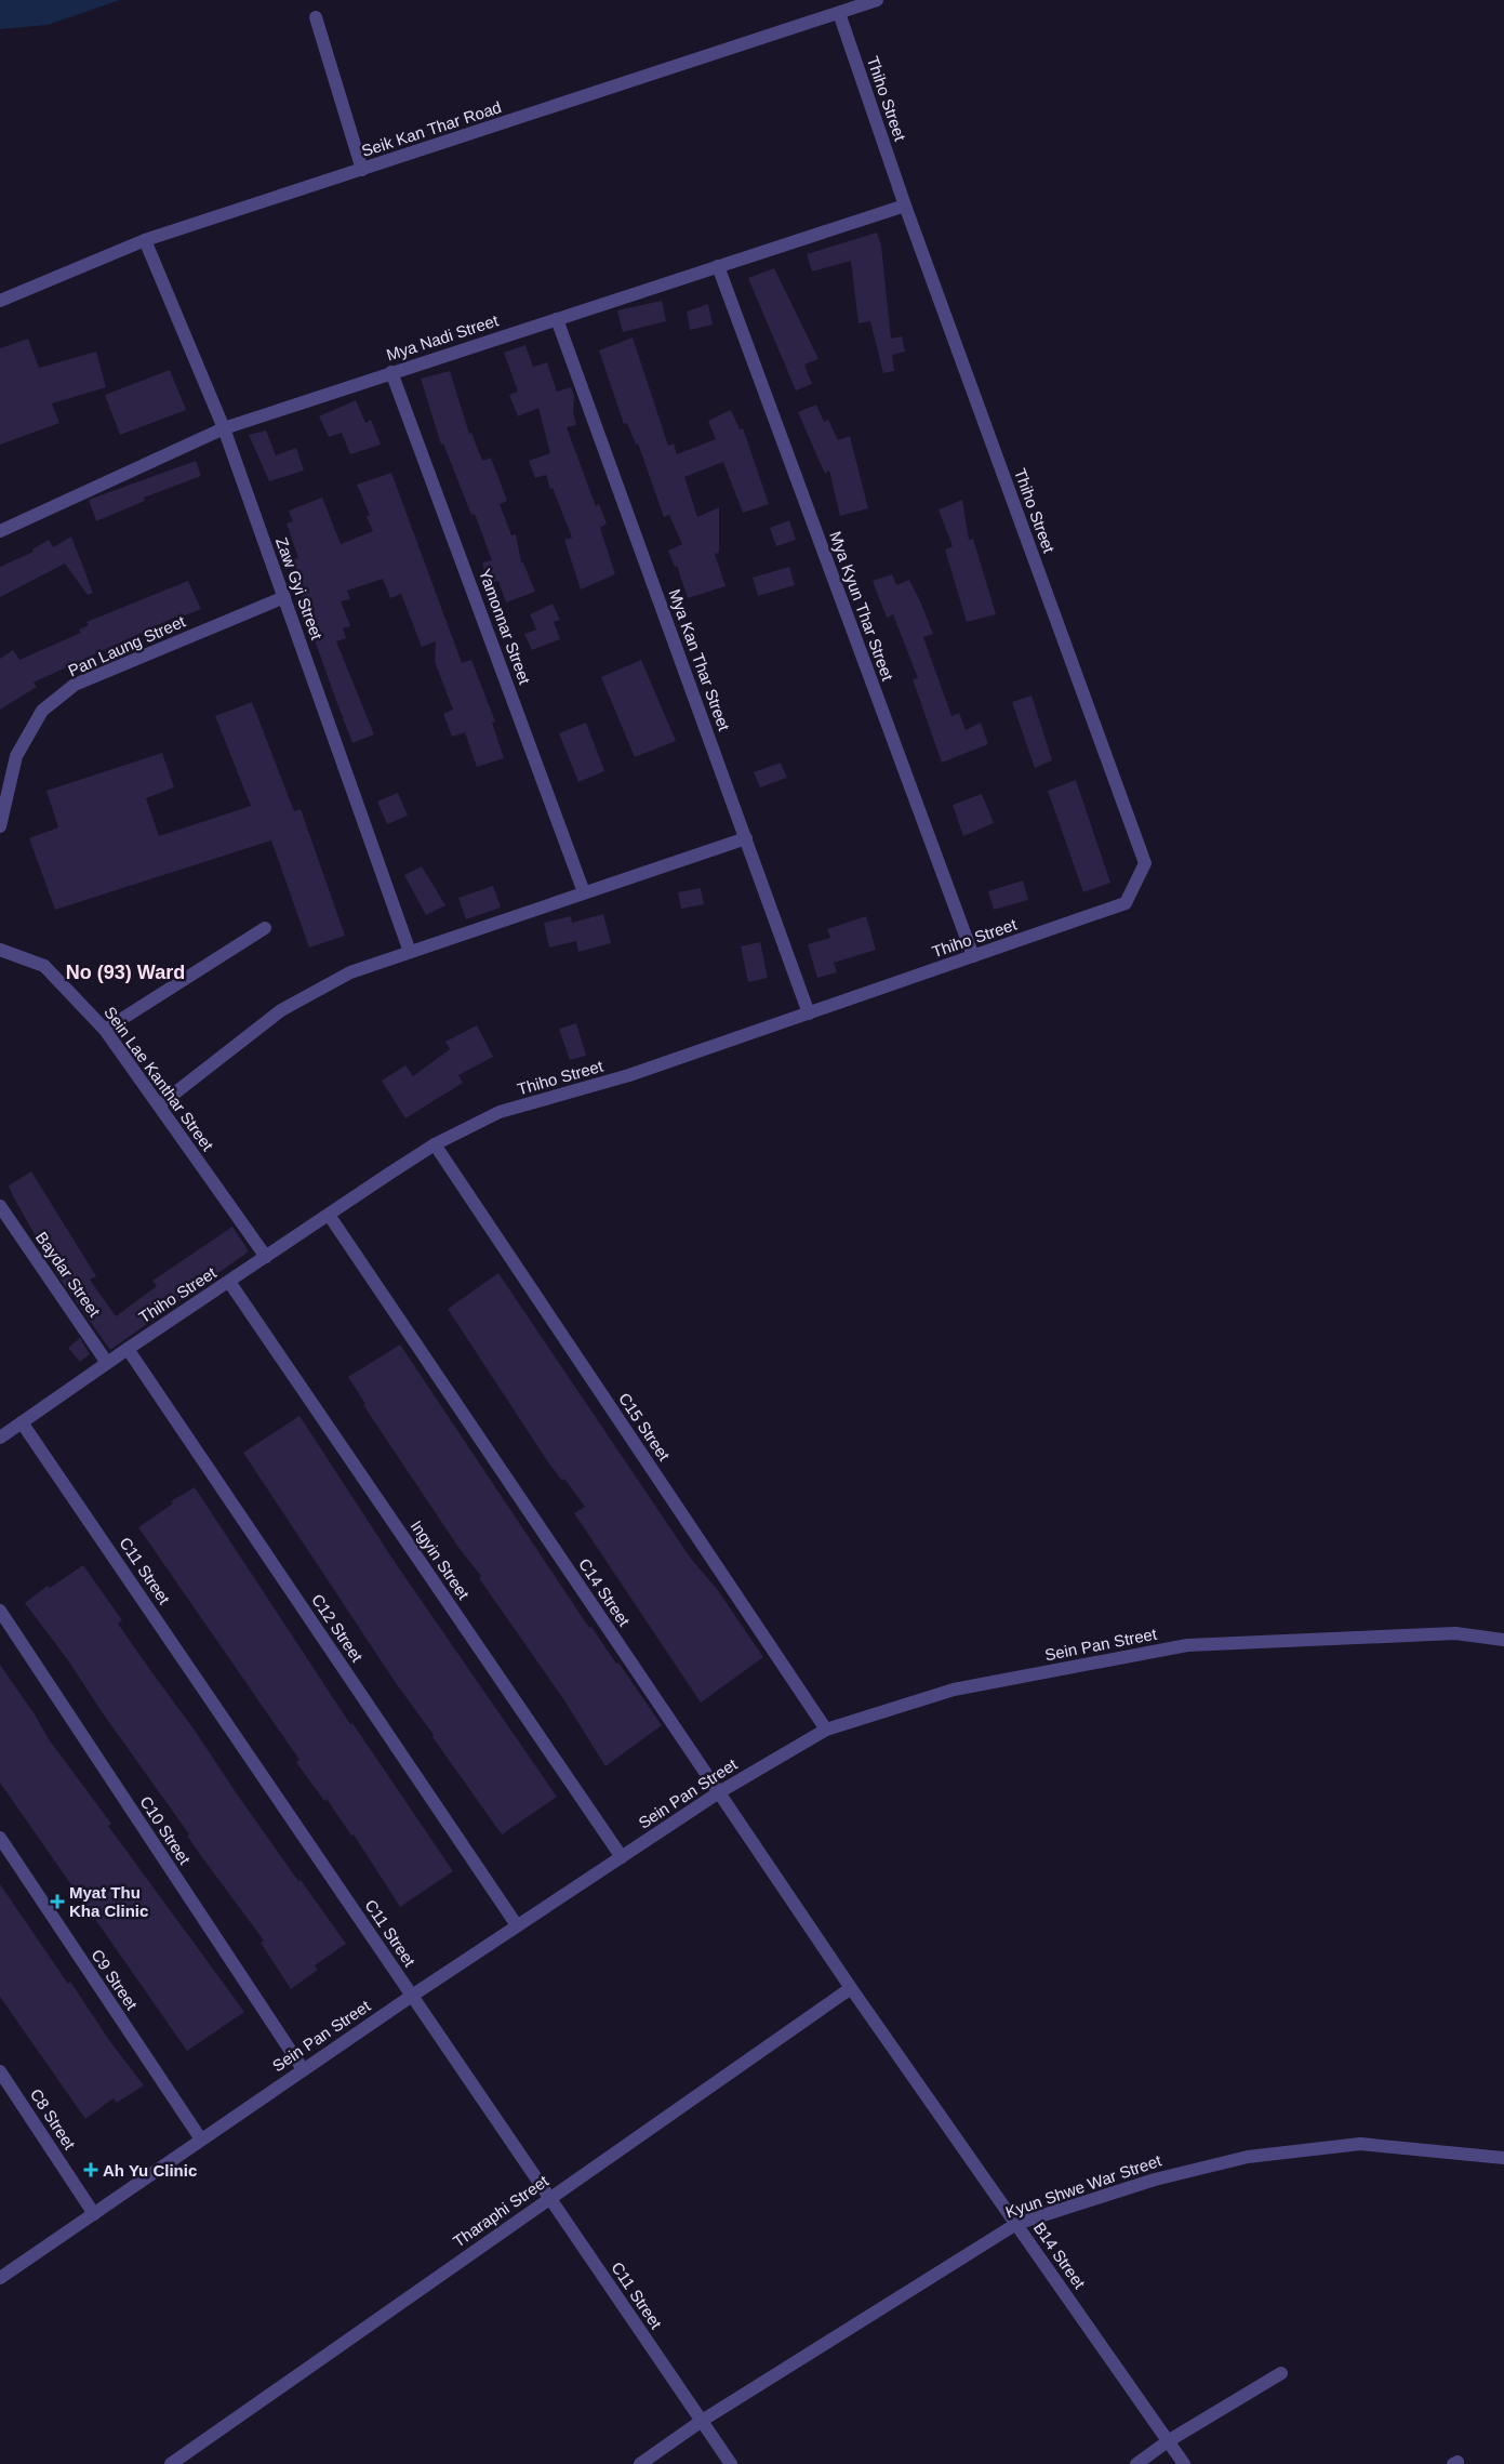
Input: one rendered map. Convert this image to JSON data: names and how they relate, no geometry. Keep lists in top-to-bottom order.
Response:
{
  "streets": {
    "street": [
      "Thiho Street",
      "Seik Kan Thar Road",
      "Mya Nadi Street",
      "Zaw Gyi Street",
      "Mya Kyun Thar Street",
      "Yamonnar Street",
      "Pan Laung Street",
      "Mya Kan Thar Street",
      "Sein Lae Kanthar Street",
      "Baydar Street",
      "C15 Street",
      "Ingyin Street",
      "C11 Street",
      "C14 Street",
      "C12 Street",
      "Sein Pan Street",
      "C10 Street",
      "C9 Street",
      "C8 Street",
      "Kyun Shwe War Street",
      "Tharaphi Street",
      "B14 Street"
    ]
  },
  "crossings": [
    ["Thiho Street", "Seik Kan Thar Road"],
    ["Thiho Street", "Mya Nadi Street"],
    ["Thiho Street", "Mya Kyun Thar Street"],
    ["Thiho Street", "Mya Kan Thar Street"],
    ["Thiho Street", "Sein Lae Kanthar Street"],
    ["Thiho Street", "Baydar Street"],
    ["Thiho Street", "C15 Street"],
    ["Thiho Street", "Ingyin Street"],
    ["Thiho Street", "C11 Street"],
    ["Thiho Street", "C14 Street"],
    ["Thiho Street", "C12 Street"],
    ["Seik Kan Thar Road", "Zaw Gyi Street"],
    ["Mya Nadi Street", "Zaw Gyi Street"],
    ["Mya Nadi Street", "Mya Kyun Thar Street"],
    ["Mya Nadi Street", "Yamonnar Street"],
    ["Mya Nadi Street", "Mya Kan Thar Street"],
    ["Zaw Gyi Street", "Pan Laung Street"],
    ["C15 Street", "Sein Pan Street"],
    ["Ingyin Street", "Sein Pan Street"],
    ["C11 Street", "Sein Pan Street"],
    ["C11 Street", "Kyun Shwe War Street"],
    ["C11 Street", "Tharaphi Street"],
    ["C14 Street", "Sein Pan Street"],
    ["C14 Street", "Tharaphi Street"],
    ["C14 Street", "B14 Street"],
    ["C12 Street", "Sein Pan Street"],
    ["Sein Pan Street", "C10 Street"],
    ["Sein Pan Street", "C9 Street"],
    ["Sein Pan Street", "C8 Street"],
    ["Kyun Shwe War Street", "B14 Street"],
    ["Tharaphi Street", "B14 Street"]
  ],
  "districts": ["No (93) Ward"],
  "places": {
    "health": ["Myat Thu Kha Clinic", "Ah Yu Clinic"]
  }
}
